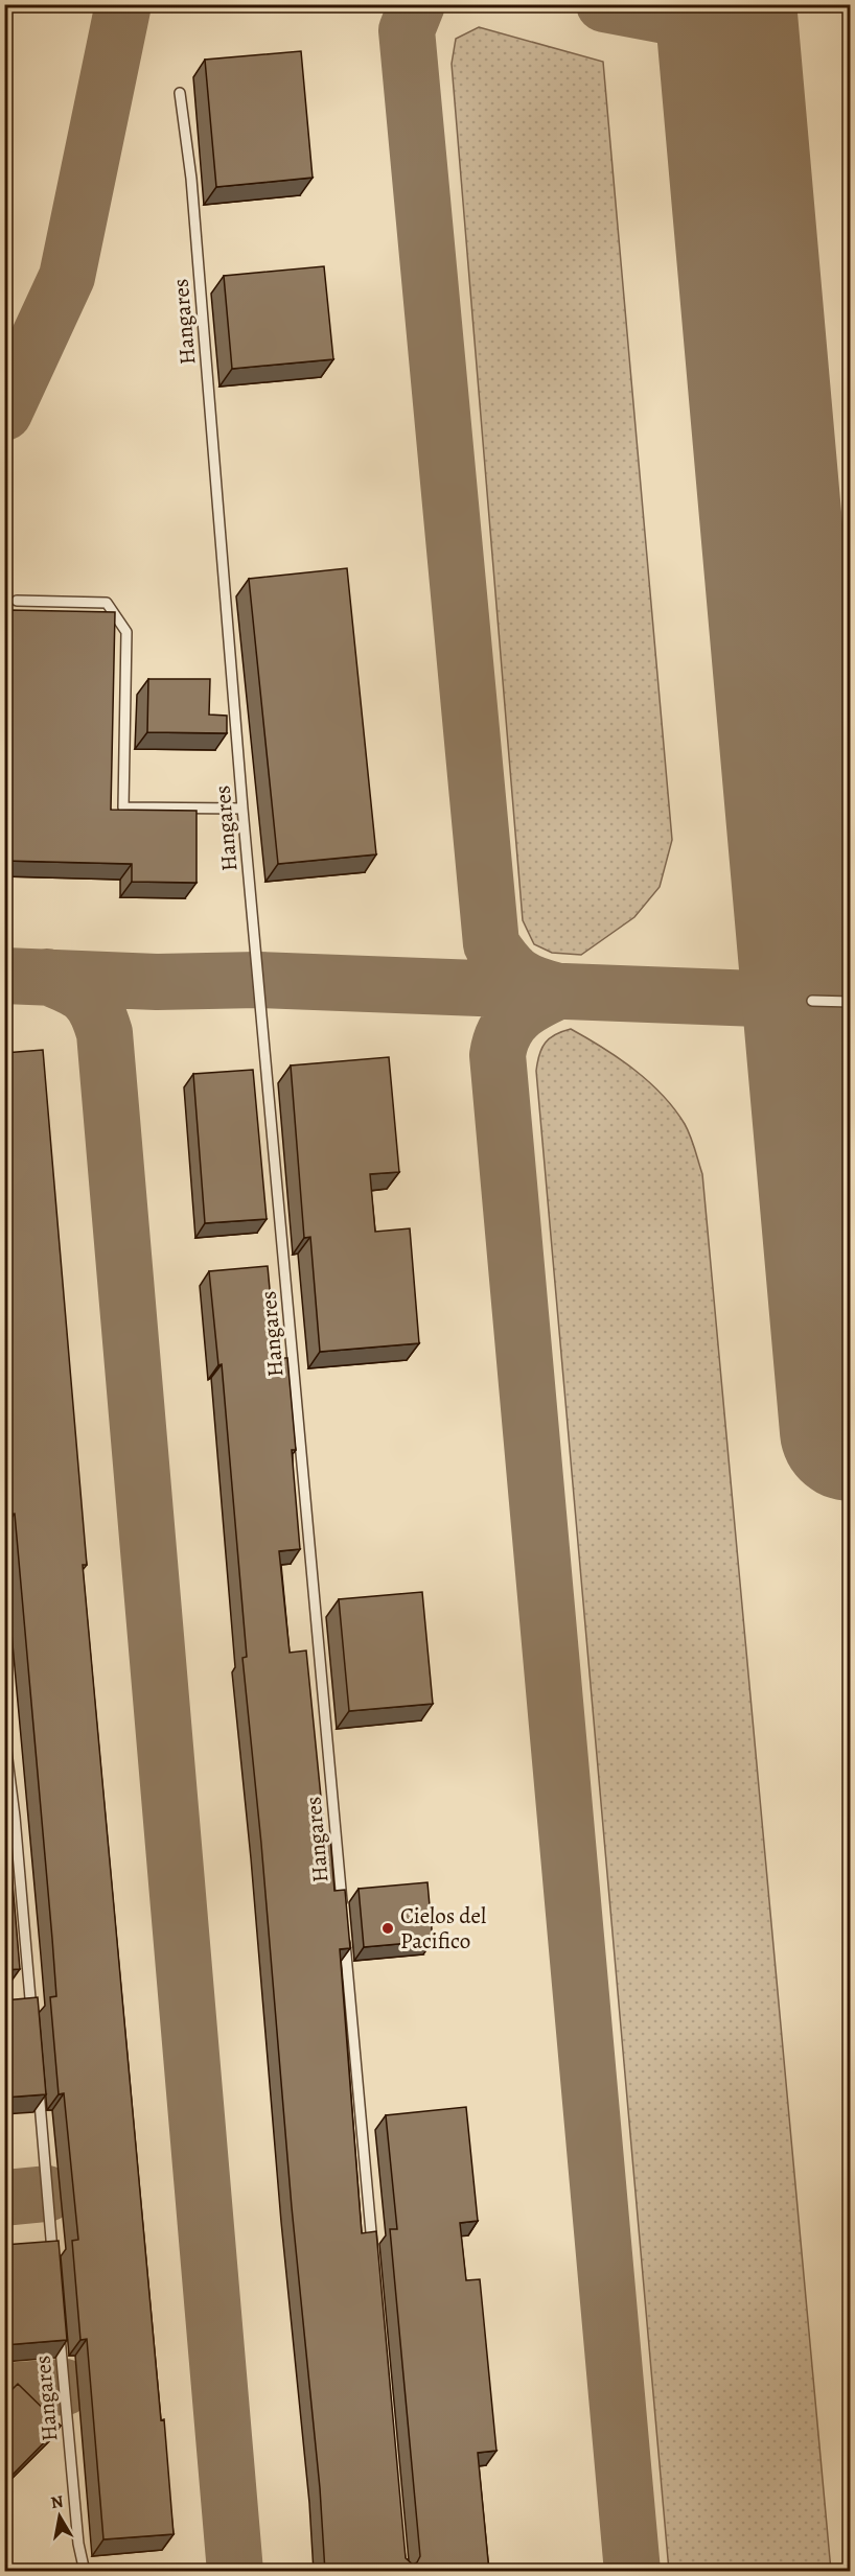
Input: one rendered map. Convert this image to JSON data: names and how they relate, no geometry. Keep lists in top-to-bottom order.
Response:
{
  "streets": {
    "lane": ["Hangares"]
  },
  "places": ["Cielos del Pacifico"],
  "north": "top"
}
